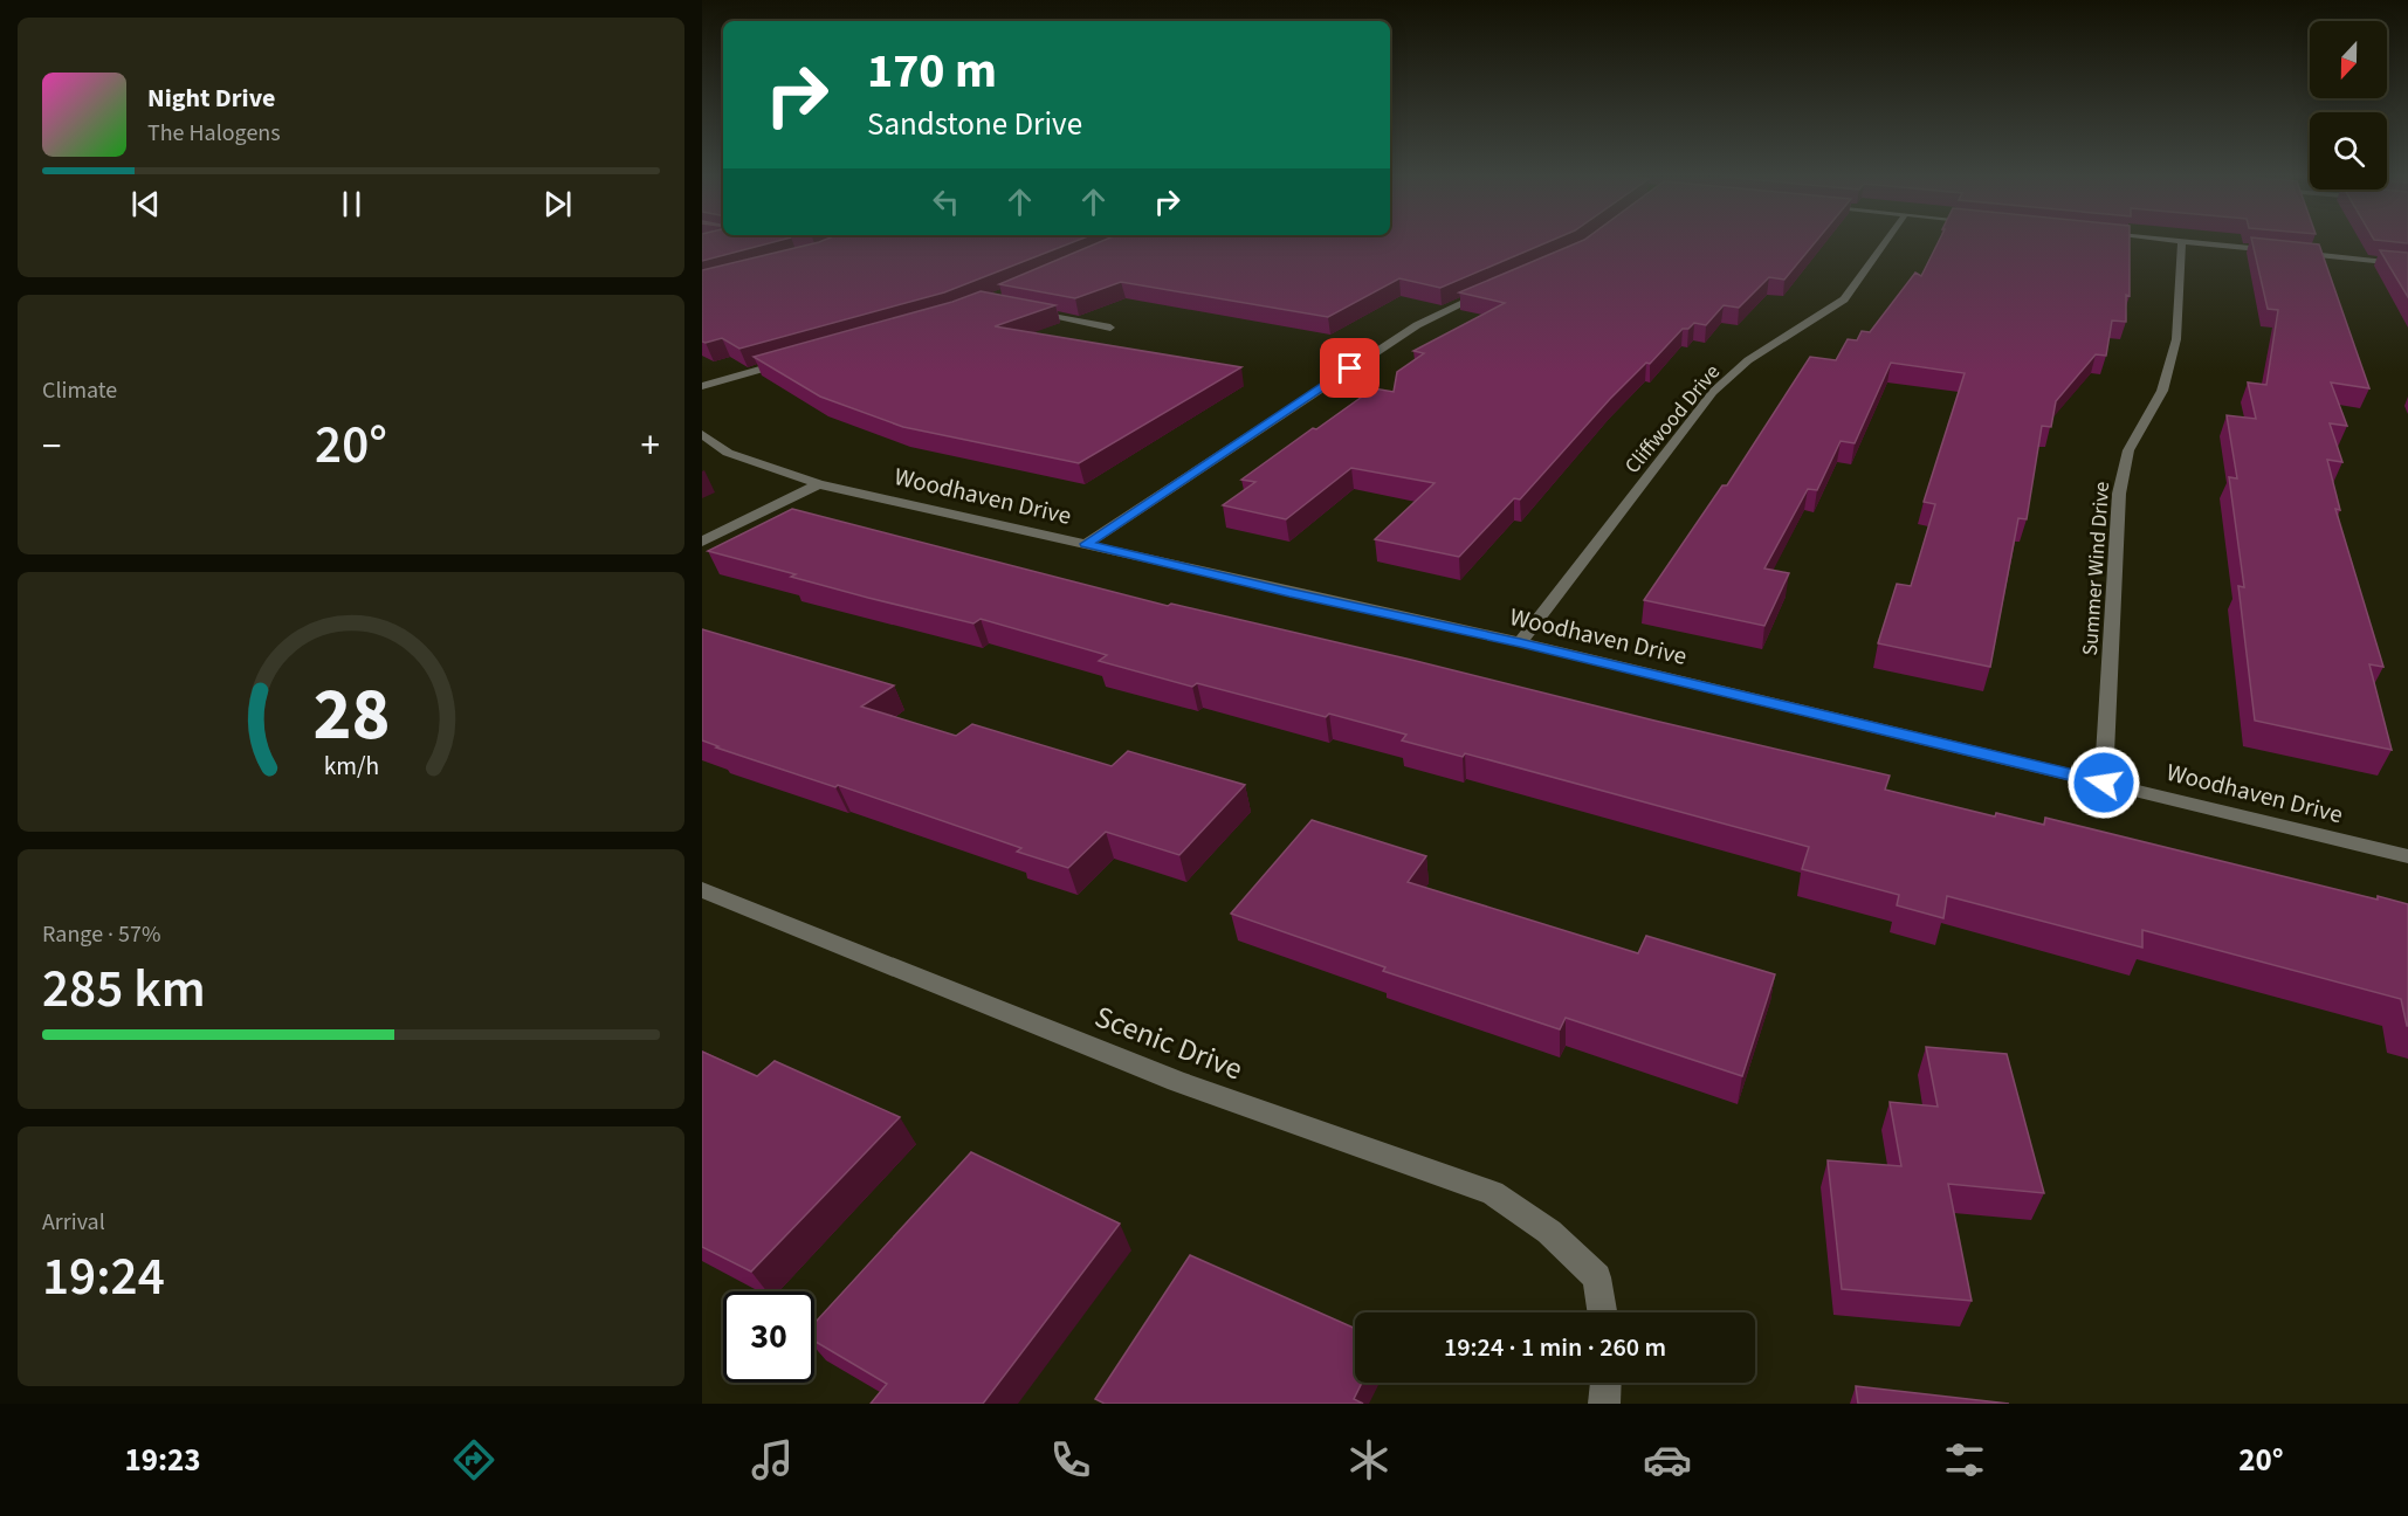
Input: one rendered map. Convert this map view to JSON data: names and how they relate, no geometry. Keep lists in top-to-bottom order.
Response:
{
  "streets": {
    "street": [
      "Cliffwood Drive",
      "Woodhaven Drive",
      "Summer Wind Drive",
      "Scenic Drive"
    ]
  },
  "crossings": [
    ["Cliffwood Drive", "Woodhaven Drive"],
    ["Woodhaven Drive", "Summer Wind Drive"]
  ],
  "north": "bottom",
  "page": {
    "turn": ["170 m", "Sandstone Drive"],
    "song": ["Night Drive", "The Halogens"],
    "tile": [
      "Climate",
      ["Range · 57%", "285 km"],
      ["Arrival", "19:24"]
    ],
    "heat": ["−", "20°", "+"],
    "limit": "30",
    "trip": "19:24 · 1 min · 260 m",
    "tabs": ["19:23", "20°"],
    "gauge": ["28", "km/h"]
  }
}
